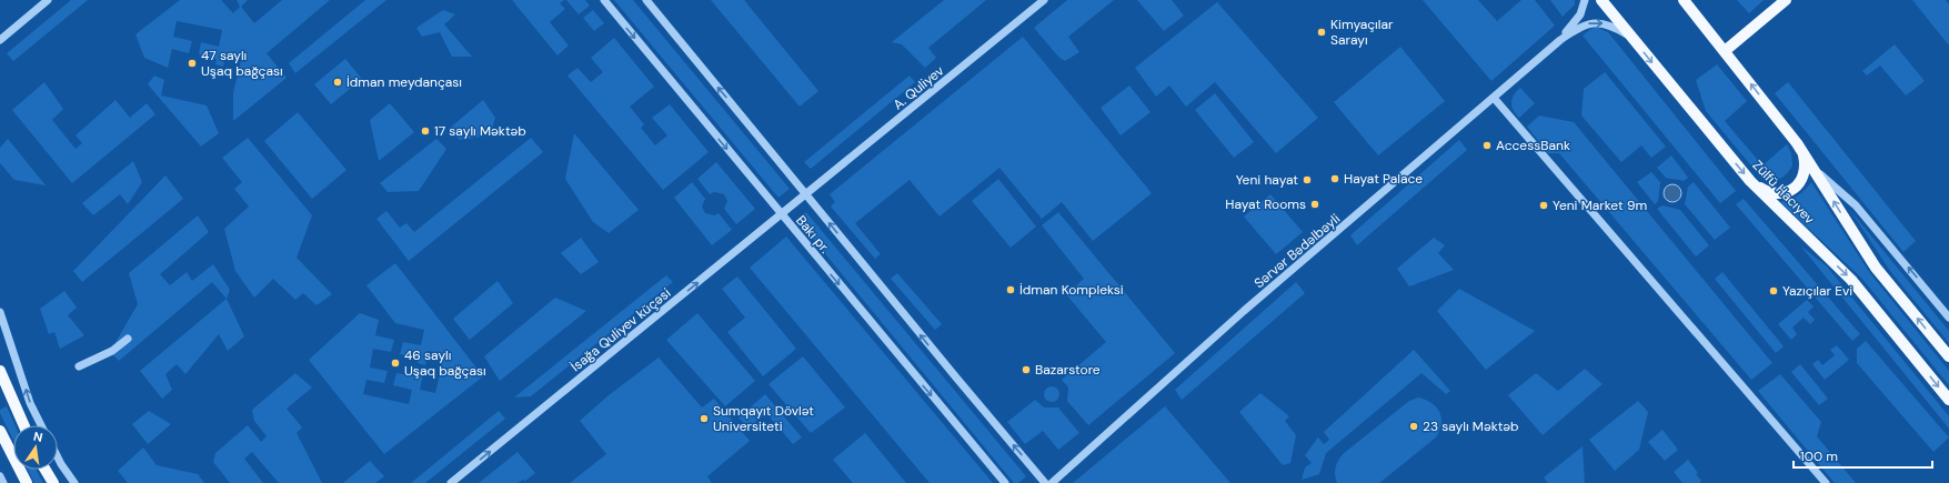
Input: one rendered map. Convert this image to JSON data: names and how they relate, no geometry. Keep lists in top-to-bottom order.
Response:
{
  "streets": {
    "main road": ["Zülfü Hacıyev"],
    "street": [
      "A. Quliyev",
      "Bakı pr.",
      "Sərvər Bədəlbəyli",
      "İsağa Quliyev küçəsi"
    ]
  },
  "crossings": [
    ["A. Quliyev", "Bakı pr."],
    ["A. Quliyev", "İsağa Quliyev küçəsi"],
    ["Bakı pr.", "İsağa Quliyev küçəsi"]
  ],
  "one_way": ["İsağa Quliyev küçəsi"],
  "places": [
    "Kimyaçılar Sarayı",
    "47 saylı Uşaq bağçası",
    "İdman meydançası",
    "17 saylı Məktəb",
    "AccessBank",
    "Hayat Palace",
    "Yeni hayat",
    "Hayat Rooms",
    "Yeni Market 9m",
    "İdman Kompleksi",
    "Yazıçılar Evi",
    "46 saylı Uşaq bağçası",
    "Bazarstore",
    "Sumqayıt Dövlət Universiteti",
    "23 saylı Məktəb"
  ],
  "scale_bar": "100 m",
  "north": "top"
}
